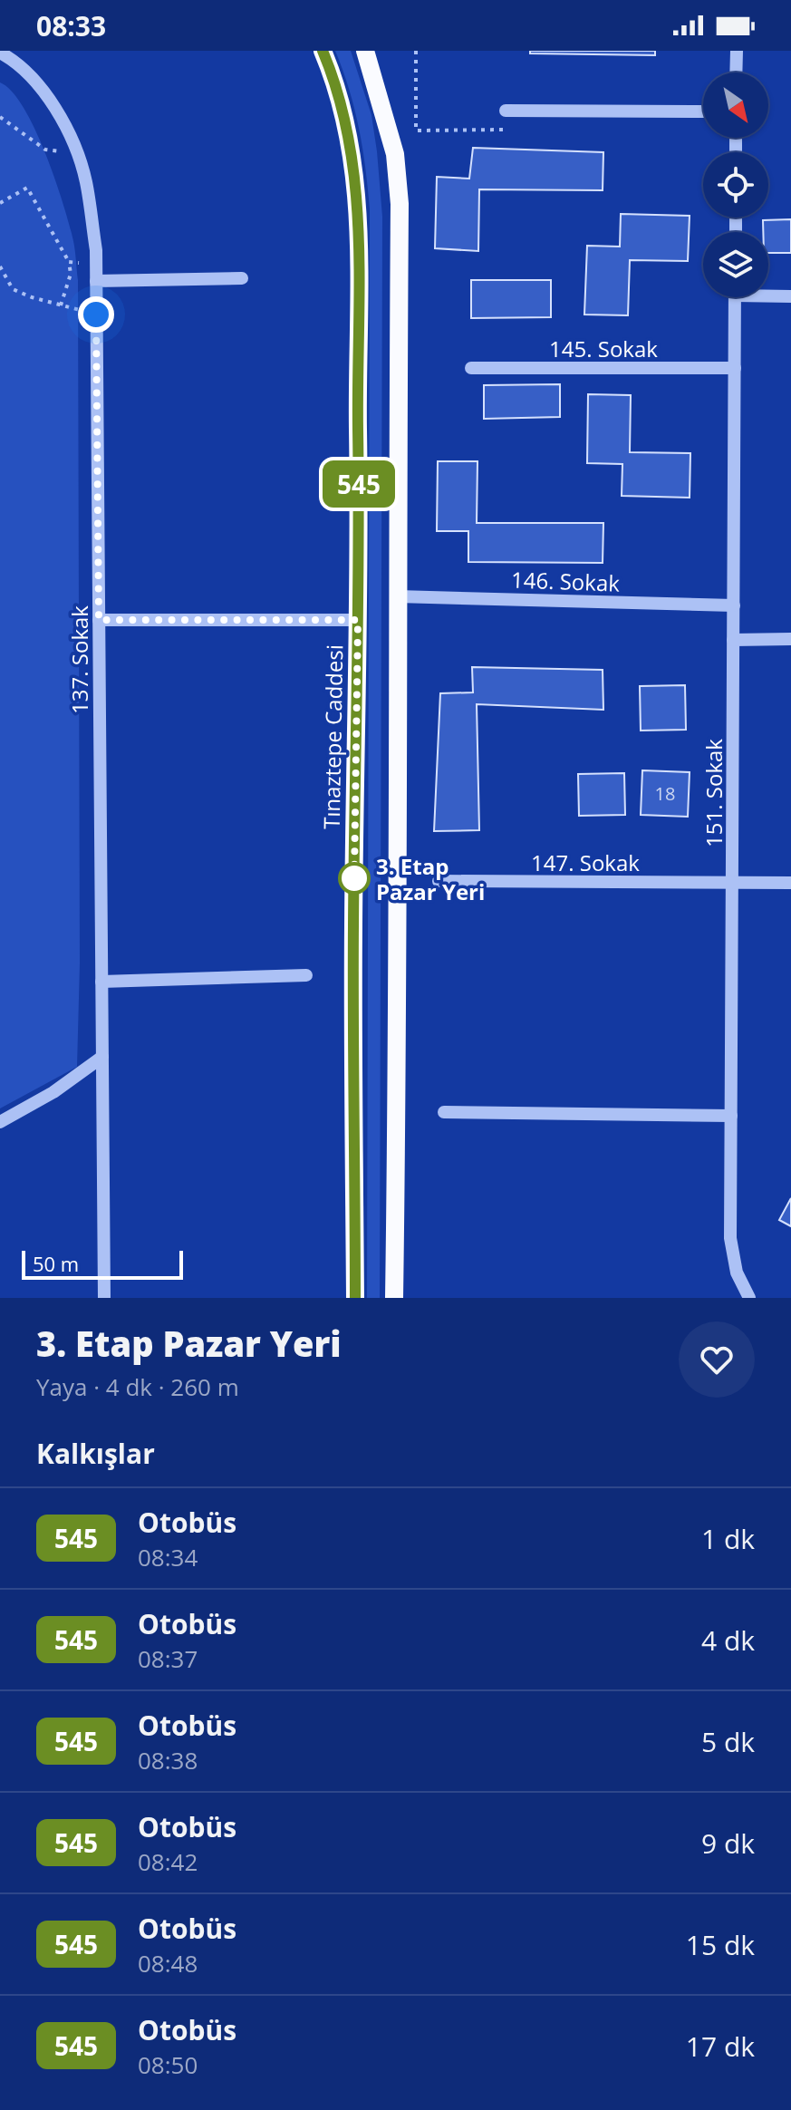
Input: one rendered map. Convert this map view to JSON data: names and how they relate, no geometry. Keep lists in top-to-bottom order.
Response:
{
  "streets": {
    "main road": ["Tınaztepe Caddesi"],
    "street": [
      "145. Sokak",
      "146. Sokak",
      "137. Sokak",
      "151. Sokak",
      "147. Sokak"
    ]
  },
  "crossings": [
    ["145. Sokak", "151. Sokak"],
    ["146. Sokak", "151. Sokak"],
    ["151. Sokak", "147. Sokak"]
  ],
  "places": ["3. Etap Pazar Yeri"],
  "lines": ["bus line 545"],
  "house_numbers": ["18"],
  "scale_bar": "50 m",
  "north": "bottom right",
  "page": {
    "status": "08:33",
    "on_map": "545",
    "scale": "50 m",
    "heading": [
      ["3. Etap Pazar Yeri", "Yaya · 4 dk · 260 m"],
      "Kalkışlar"
    ],
    "list": [
      {
        "mark": "545",
        "name": "Otobüs",
        "note": "08:34",
        "value": "1 dk"
      },
      {
        "mark": "545",
        "name": "Otobüs",
        "note": "08:37",
        "value": "4 dk"
      },
      {
        "mark": "545",
        "name": "Otobüs",
        "note": "08:38",
        "value": "5 dk"
      },
      {
        "mark": "545",
        "name": "Otobüs",
        "note": "08:42",
        "value": "9 dk"
      },
      {
        "mark": "545",
        "name": "Otobüs",
        "note": "08:48",
        "value": "15 dk"
      },
      {
        "mark": "545",
        "name": "Otobüs",
        "note": "08:50",
        "value": "17 dk"
      }
    ]
  }
}
